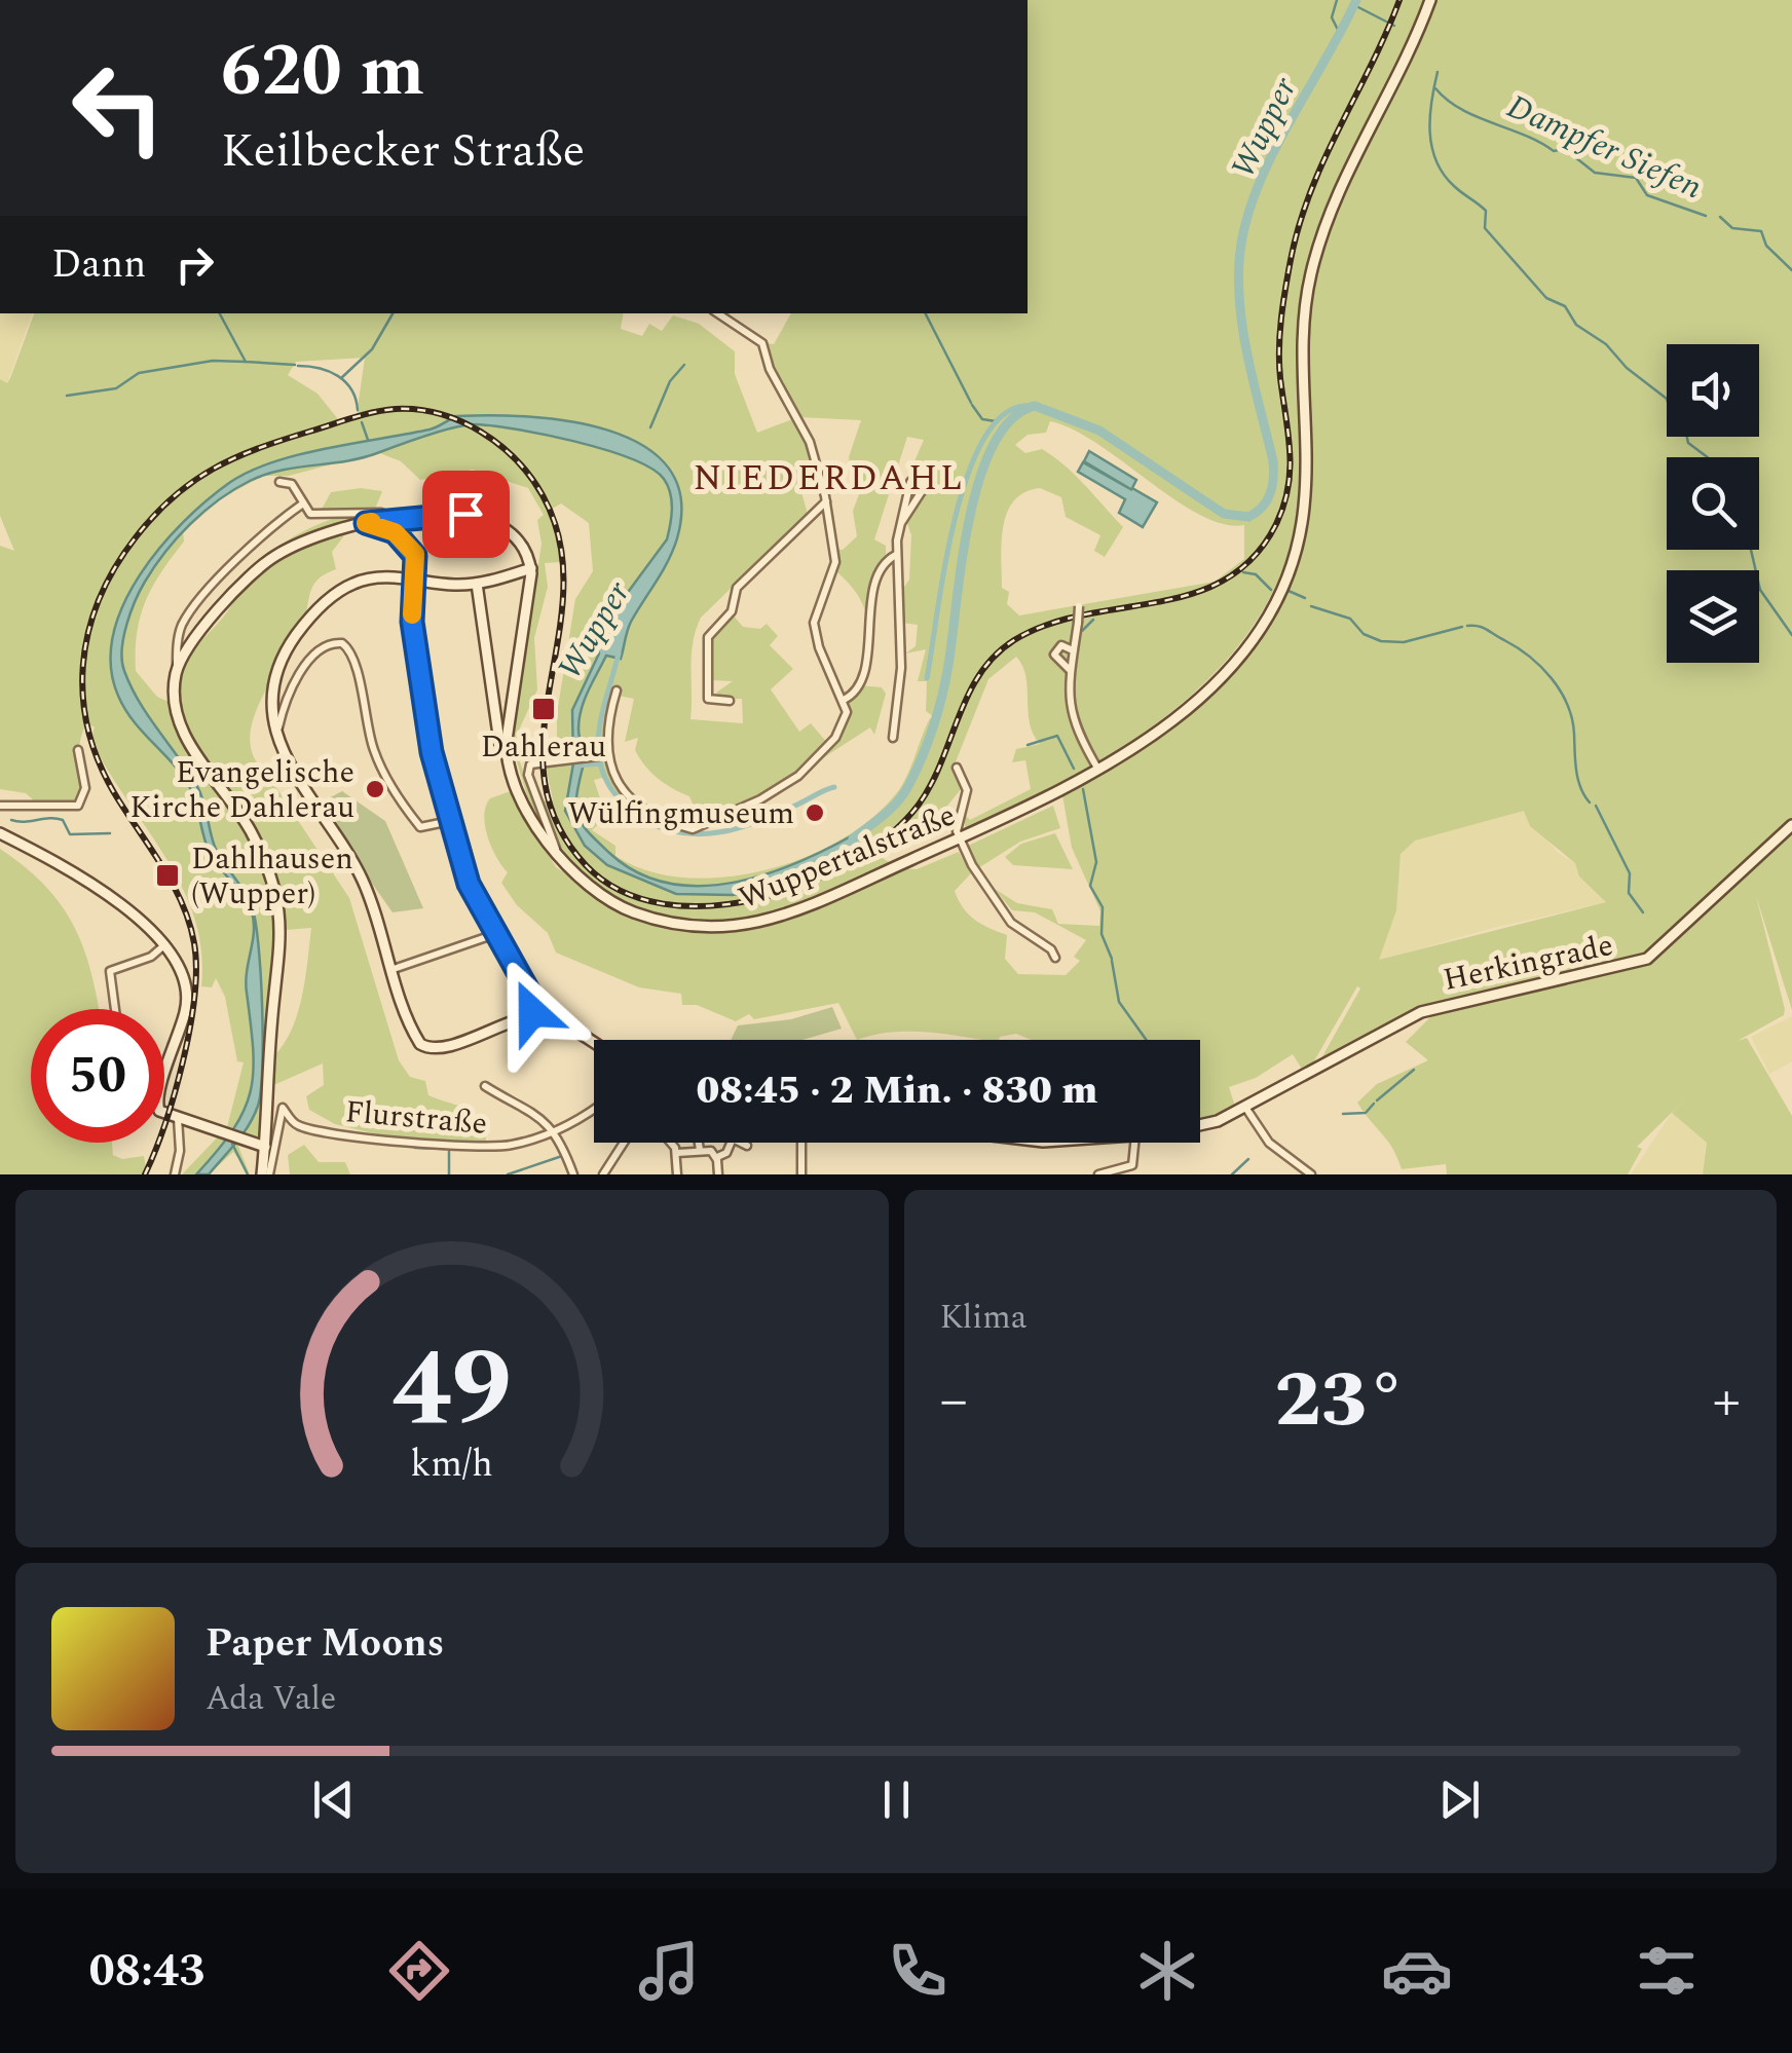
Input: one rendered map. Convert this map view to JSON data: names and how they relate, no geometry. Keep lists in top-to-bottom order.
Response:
{
  "streets": {
    "main road": ["Wuppertalstraße", "Herkingrade"],
    "street": ["Flurstraße"]
  },
  "districts": ["NIEDERDAHL"],
  "water": ["Wupper", "Dampfer Siefen"],
  "places": {
    "transit": ["Dahlerau", "Dahlhausen (Wupper)"],
    "other": ["Evangelische Kirche Dahlerau", "Wülfingmuseum"]
  },
  "page": {
    "turn": ["620 m", "Keilbecker Straße"],
    "then": "Dann",
    "limit": "50",
    "trip": "08:45 · 2 Min. · 830 m",
    "tile": "Klima",
    "heat": ["−", "23°", "+"],
    "song": ["Paper Moons", "Ada Vale"],
    "tabs": "08:43",
    "gauge": ["49", "km/h"]
  }
}
